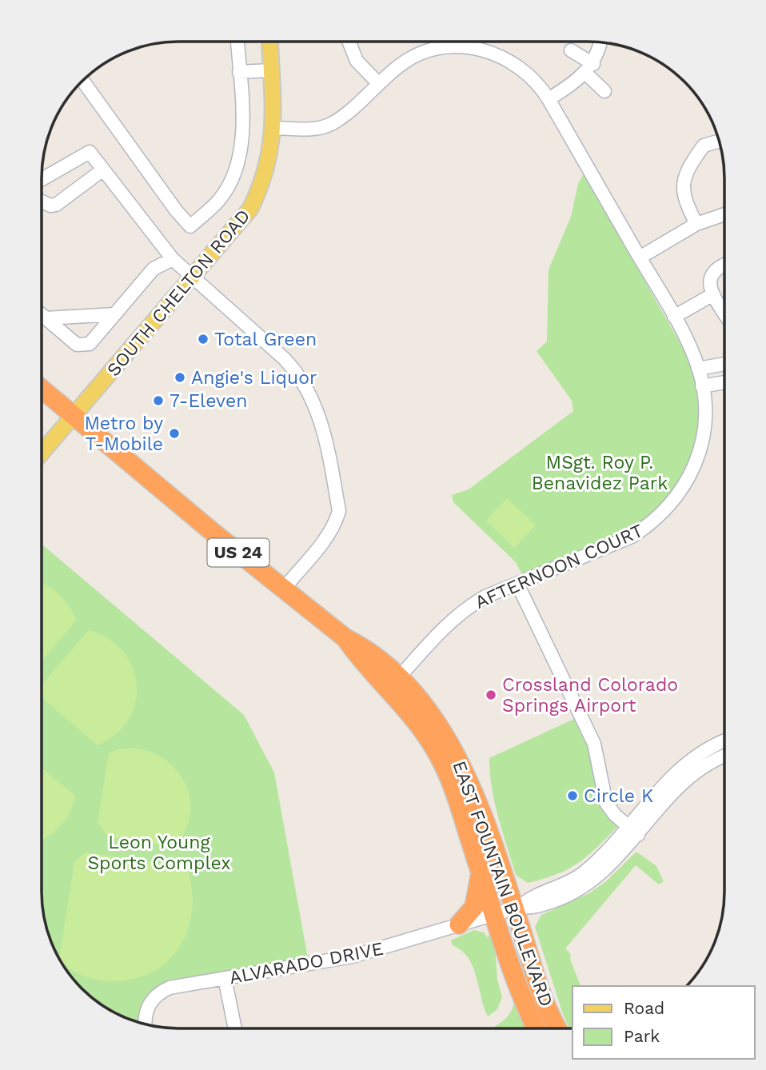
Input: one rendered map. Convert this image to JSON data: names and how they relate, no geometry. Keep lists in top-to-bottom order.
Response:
{
  "streets": {
    "highway": ["US 24", "EAST FOUNTAIN BOULEVARD"],
    "main road": ["SOUTH CHELTON ROAD"],
    "street": ["AFTERNOON COURT", "ALVARADO DRIVE"]
  },
  "crossings": [
    ["SOUTH CHELTON ROAD", "EAST FOUNTAIN BOULEVARD"],
    ["AFTERNOON COURT", "EAST FOUNTAIN BOULEVARD"],
    ["EAST FOUNTAIN BOULEVARD", "ALVARADO DRIVE"]
  ],
  "parks": ["MSgt. Roy P. Benavidez Park", "Leon Young Sports Complex"],
  "places": [
    "Total Green",
    "Angie's Liquor",
    "7-Eleven",
    "Metro by T-Mobile",
    "Crossland Colorado Springs Airport",
    "Circle K"
  ],
  "legend": ["Road", "Park"]
}
